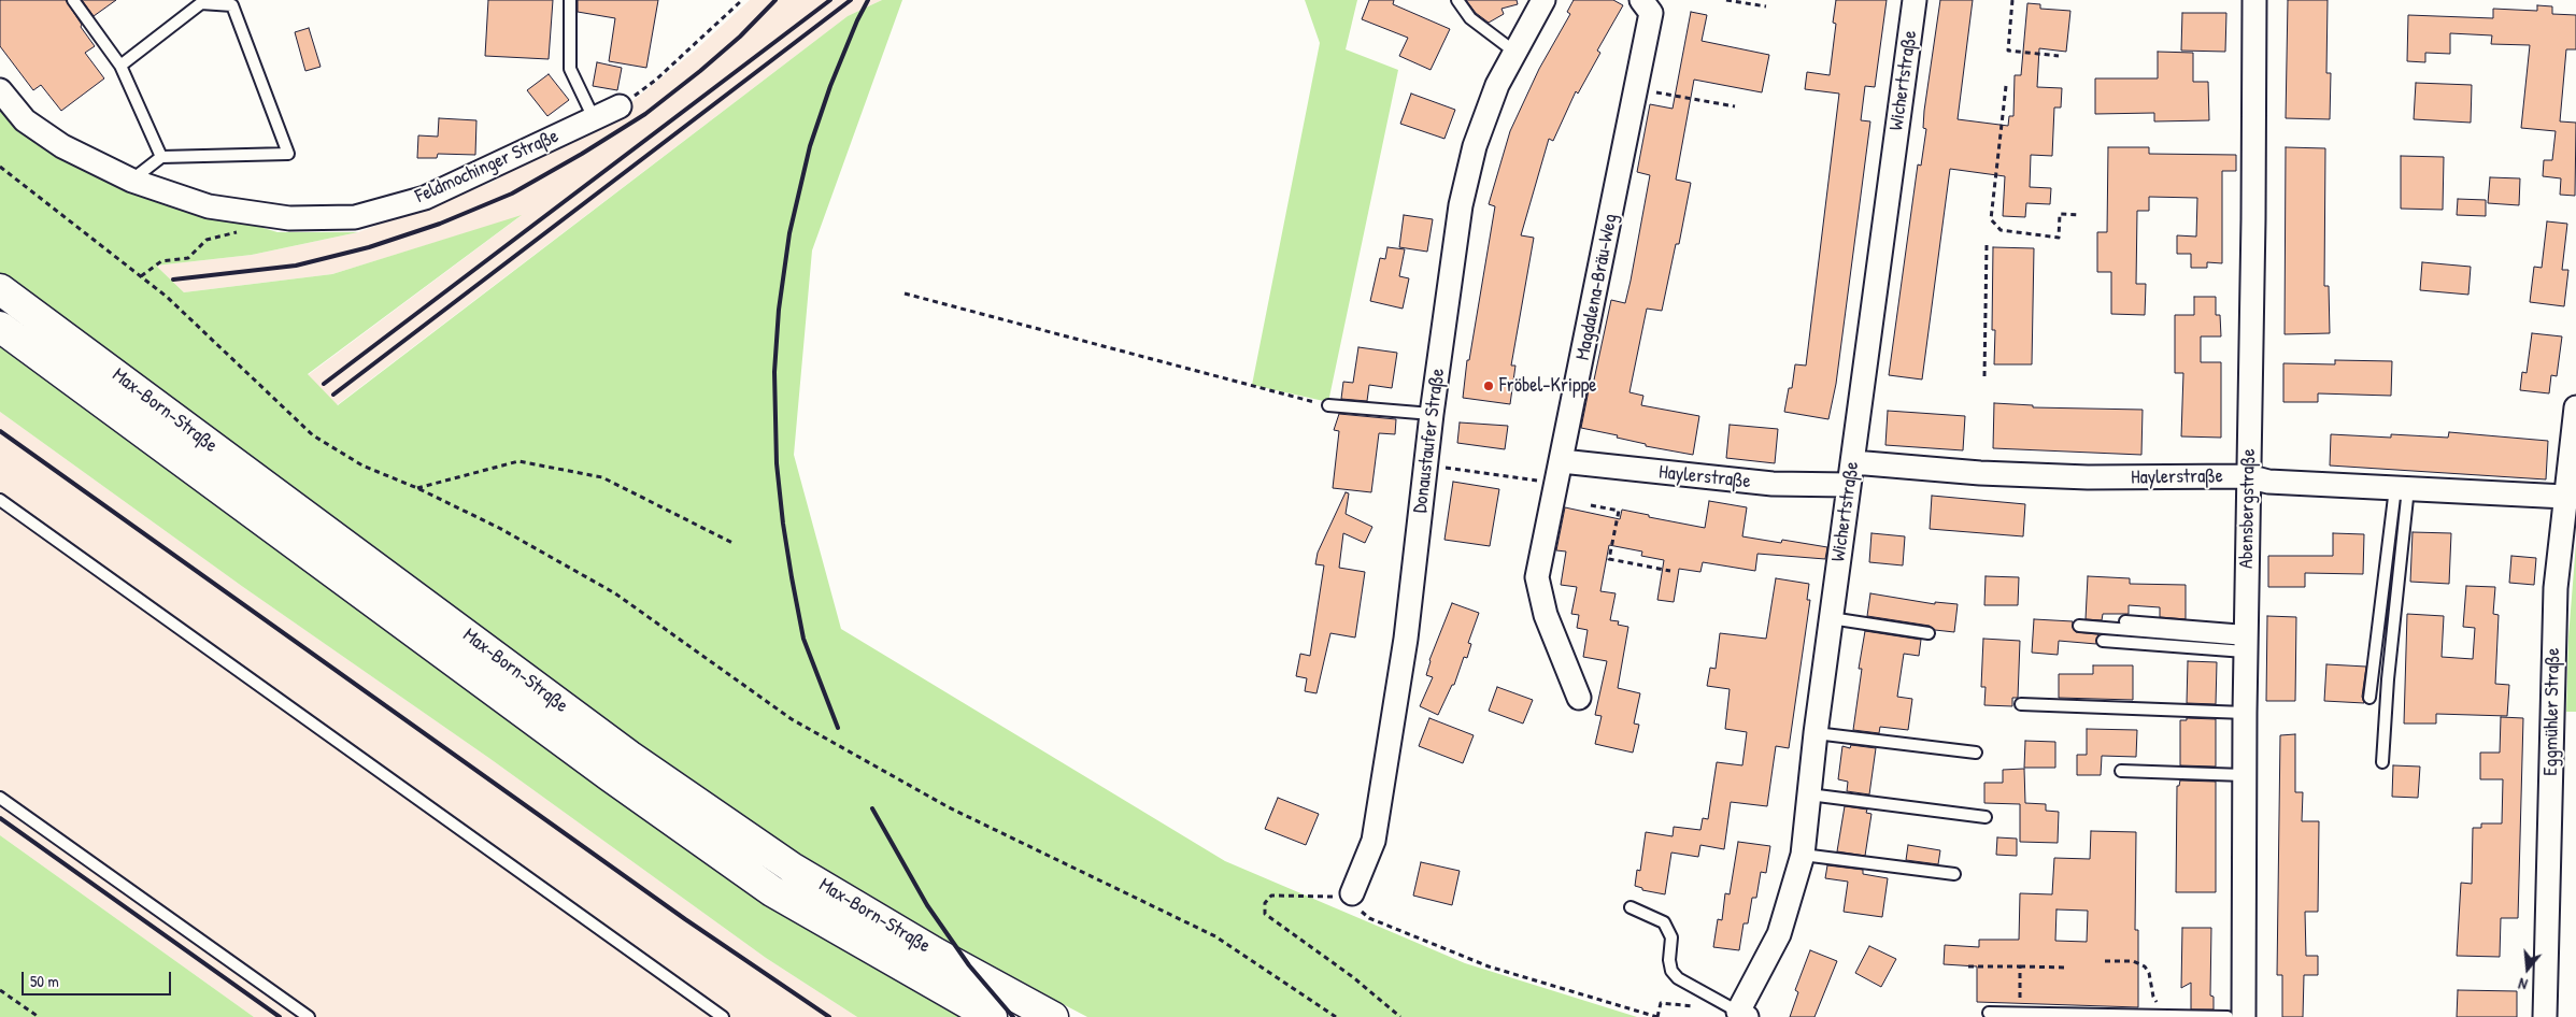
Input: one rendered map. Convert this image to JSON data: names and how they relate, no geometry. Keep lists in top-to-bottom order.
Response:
{
  "streets": {
    "main road": ["Max-Born-Straße"],
    "street": [
      "Wichertstraße",
      "Feldmochinger Straße",
      "Magdalena-Bräu-Weg",
      "Donaustaufer Straße",
      "Haylerstraße",
      "Abensbergstraße",
      "Eggmühler Straße"
    ]
  },
  "crossings": [
    ["Wichertstraße", "Haylerstraße"],
    ["Magdalena-Bräu-Weg", "Haylerstraße"],
    ["Haylerstraße", "Abensbergstraße"],
    ["Haylerstraße", "Eggmühler Straße"]
  ],
  "places": ["Fröbel-Krippe"],
  "scale_bar": "50 m",
  "north": "bottom"
}
